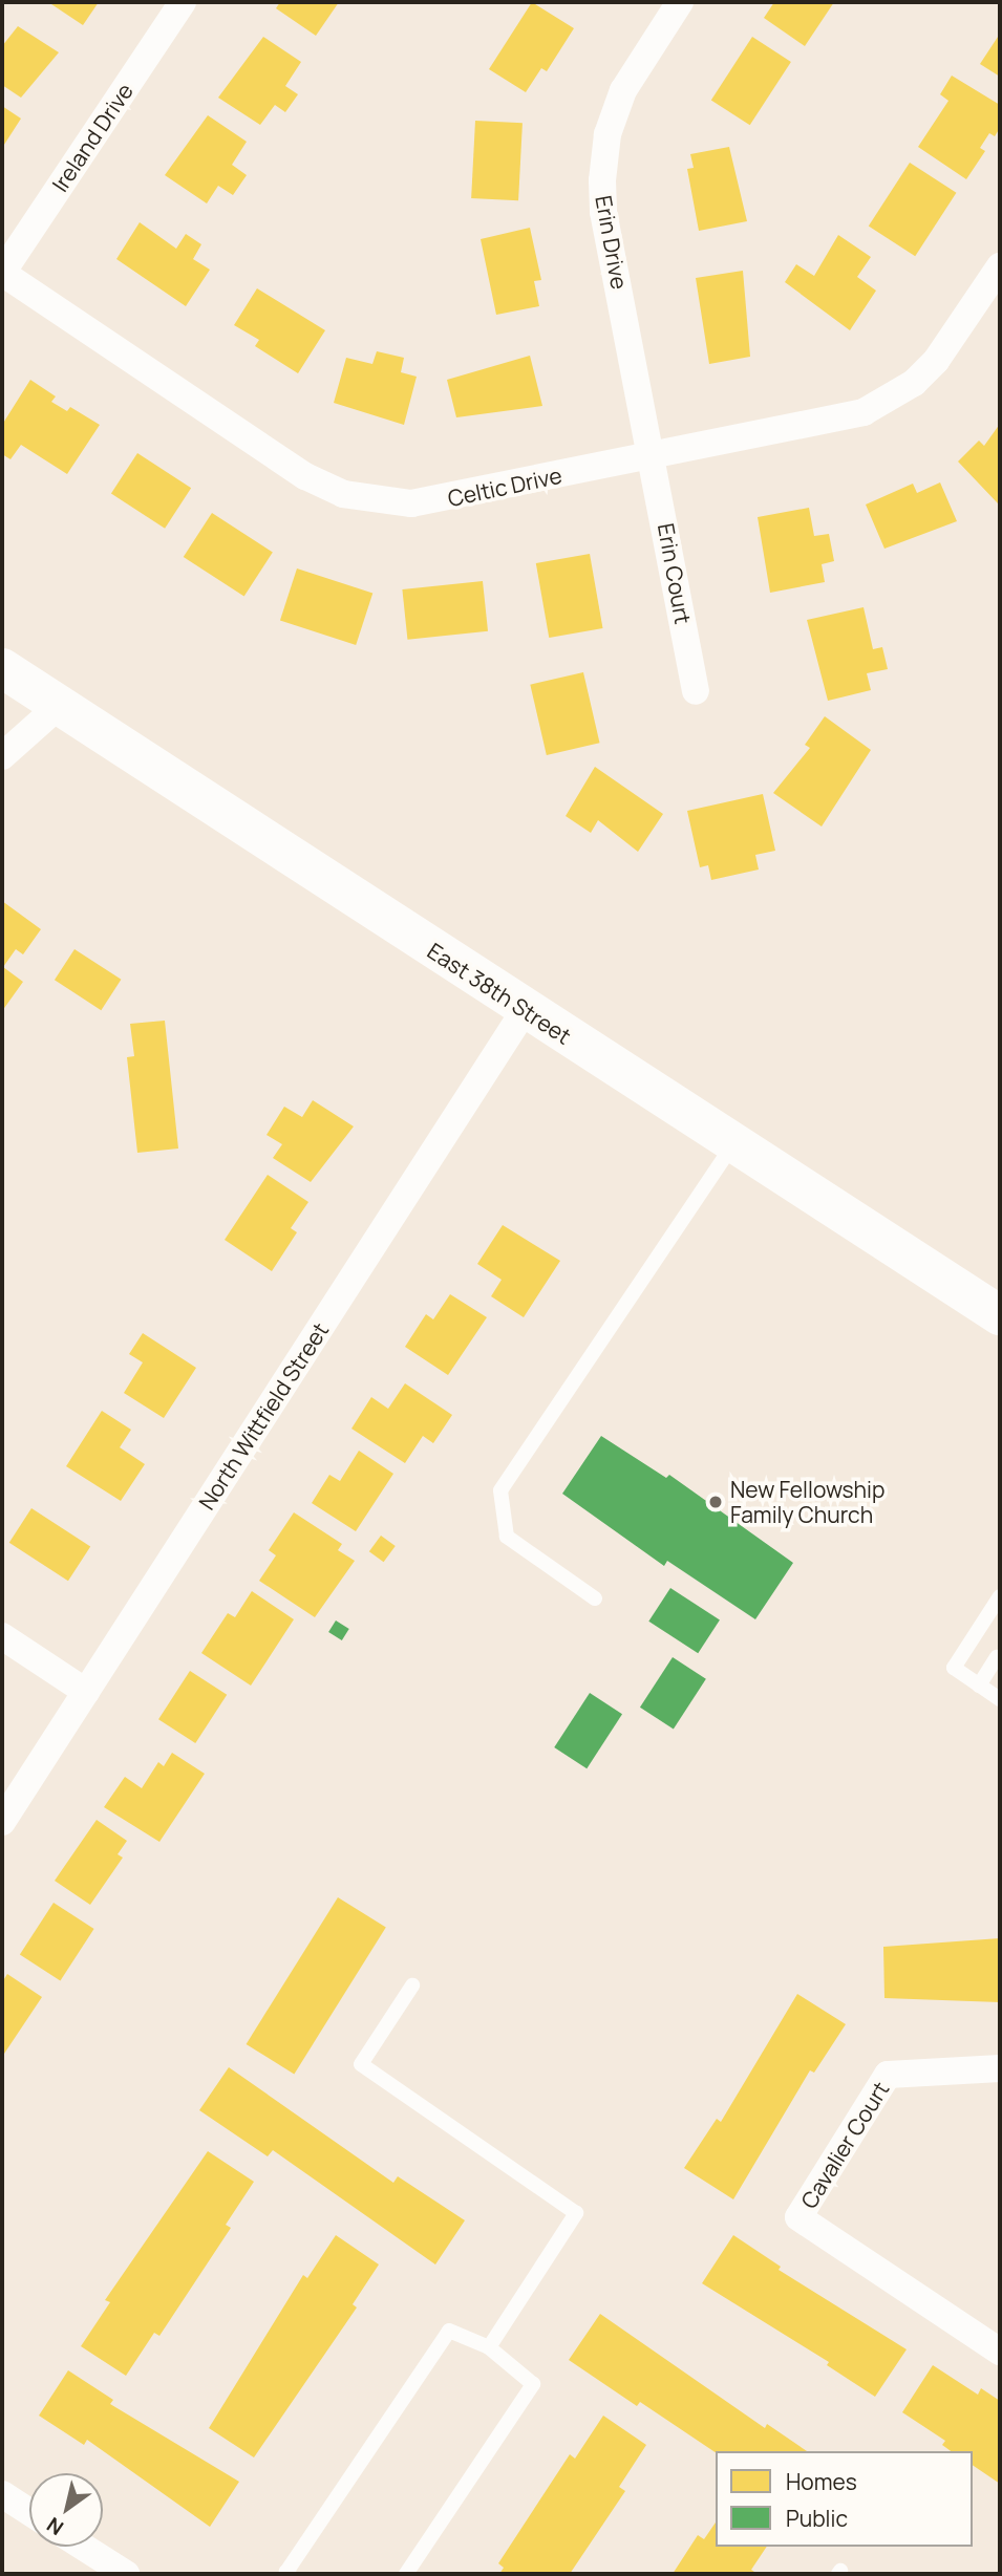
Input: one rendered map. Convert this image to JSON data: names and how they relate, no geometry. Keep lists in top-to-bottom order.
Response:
{
  "streets": {
    "main road": ["East 38th Street"],
    "street": [
      "Ireland Drive",
      "Erin Drive",
      "Celtic Drive",
      "Erin Court",
      "North Wittfield Street",
      "Cavalier Court"
    ]
  },
  "crossings": [
    ["Ireland Drive", "Celtic Drive"],
    ["Erin Drive", "Celtic Drive"],
    ["Erin Drive", "Erin Court"],
    ["Celtic Drive", "Erin Court"],
    ["East 38th Street", "North Wittfield Street"]
  ],
  "places": ["New Fellowship Family Church"],
  "legend": ["Homes", "Public"],
  "north": "bottom left"
}
